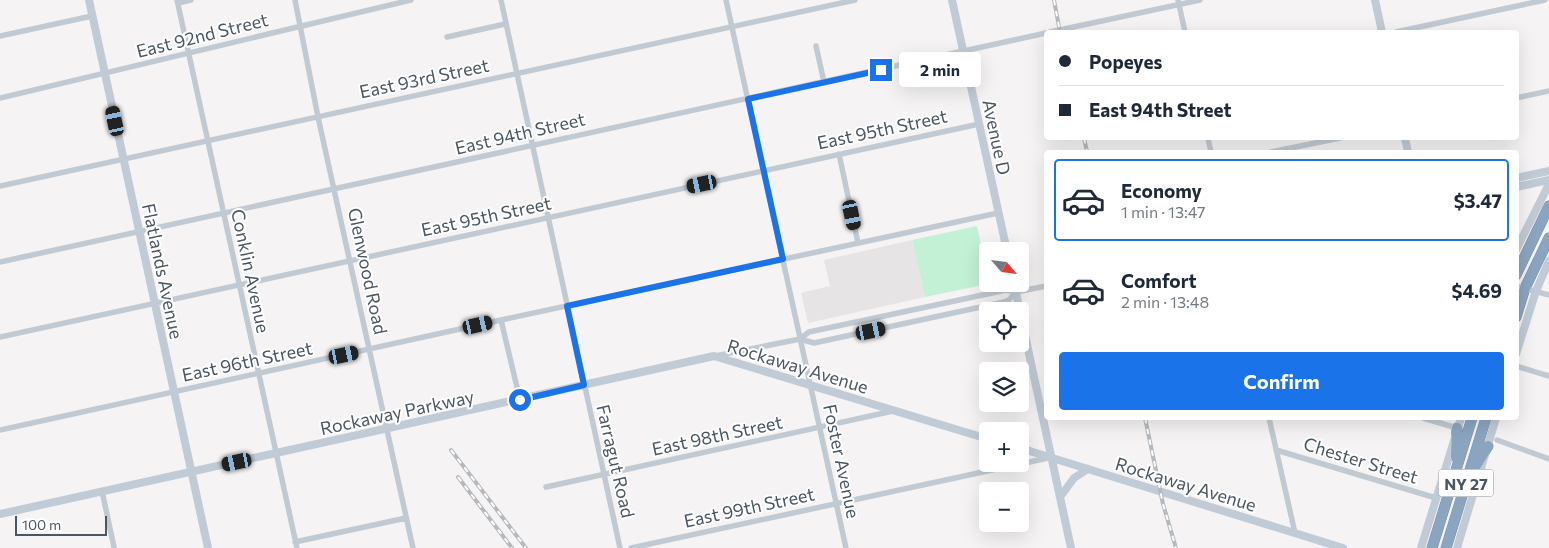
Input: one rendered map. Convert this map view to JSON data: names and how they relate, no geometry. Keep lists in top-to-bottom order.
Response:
{
  "streets": {
    "highway": ["NY 27"],
    "street": [
      "East 92nd Street",
      "East 93rd Street",
      "East 95th Street",
      "East 94th Street",
      "Avenue D",
      "Flatlands Avenue",
      "Conklin Avenue",
      "Glenwood Road",
      "East 96th Street",
      "Rockaway Avenue",
      "Rockaway Parkway",
      "East 98th Street",
      "Chester Street",
      "Farragut Road",
      "Foster Avenue",
      "East 99th Street"
    ]
  },
  "crossings": [
    ["East 92nd Street", "Flatlands Avenue"],
    ["East 92nd Street", "Conklin Avenue"],
    ["East 92nd Street", "Glenwood Road"],
    ["East 93rd Street", "Flatlands Avenue"],
    ["East 93rd Street", "Conklin Avenue"],
    ["East 93rd Street", "Glenwood Road"],
    ["East 93rd Street", "Farragut Road"],
    ["East 93rd Street", "Foster Avenue"],
    ["East 95th Street", "Avenue D"],
    ["East 95th Street", "Flatlands Avenue"],
    ["East 95th Street", "Conklin Avenue"],
    ["East 95th Street", "Glenwood Road"],
    ["East 95th Street", "Farragut Road"],
    ["East 95th Street", "Foster Avenue"],
    ["East 94th Street", "Avenue D"],
    ["East 94th Street", "Flatlands Avenue"],
    ["East 94th Street", "Conklin Avenue"],
    ["East 94th Street", "Glenwood Road"],
    ["East 94th Street", "Farragut Road"],
    ["East 94th Street", "Foster Avenue"],
    ["Avenue D", "East 96th Street"],
    ["Flatlands Avenue", "East 96th Street"],
    ["Flatlands Avenue", "Rockaway Parkway"],
    ["Conklin Avenue", "East 96th Street"],
    ["Conklin Avenue", "Rockaway Parkway"],
    ["Glenwood Road", "East 96th Street"],
    ["Glenwood Road", "Rockaway Parkway"],
    ["East 96th Street", "Farragut Road"],
    ["East 96th Street", "Foster Avenue"],
    ["Rockaway Avenue", "Rockaway Parkway"],
    ["Rockaway Avenue", "East 98th Street"],
    ["Rockaway Avenue", "Foster Avenue"],
    ["Rockaway Avenue", "East 99th Street"],
    ["Rockaway Parkway", "Farragut Road"],
    ["Rockaway Parkway", "Foster Avenue"],
    ["East 98th Street", "Farragut Road"],
    ["East 98th Street", "Foster Avenue"],
    ["Foster Avenue", "East 99th Street"]
  ],
  "scale_bar": "100 m",
  "north": "bottom right",
  "page": {
    "banner": ["Popeyes", "East 94th Street"],
    "bubble": "2 min",
    "list": [
      {
        "name": "Economy",
        "note": "1 min · 13:47",
        "value": "$3.47"
      },
      {
        "name": "Comfort",
        "note": "2 min · 13:48",
        "value": "$4.69"
      }
    ],
    "map_buttons": ["+", "−"],
    "buttons": "Confirm",
    "scale": "100 m"
  }
}
